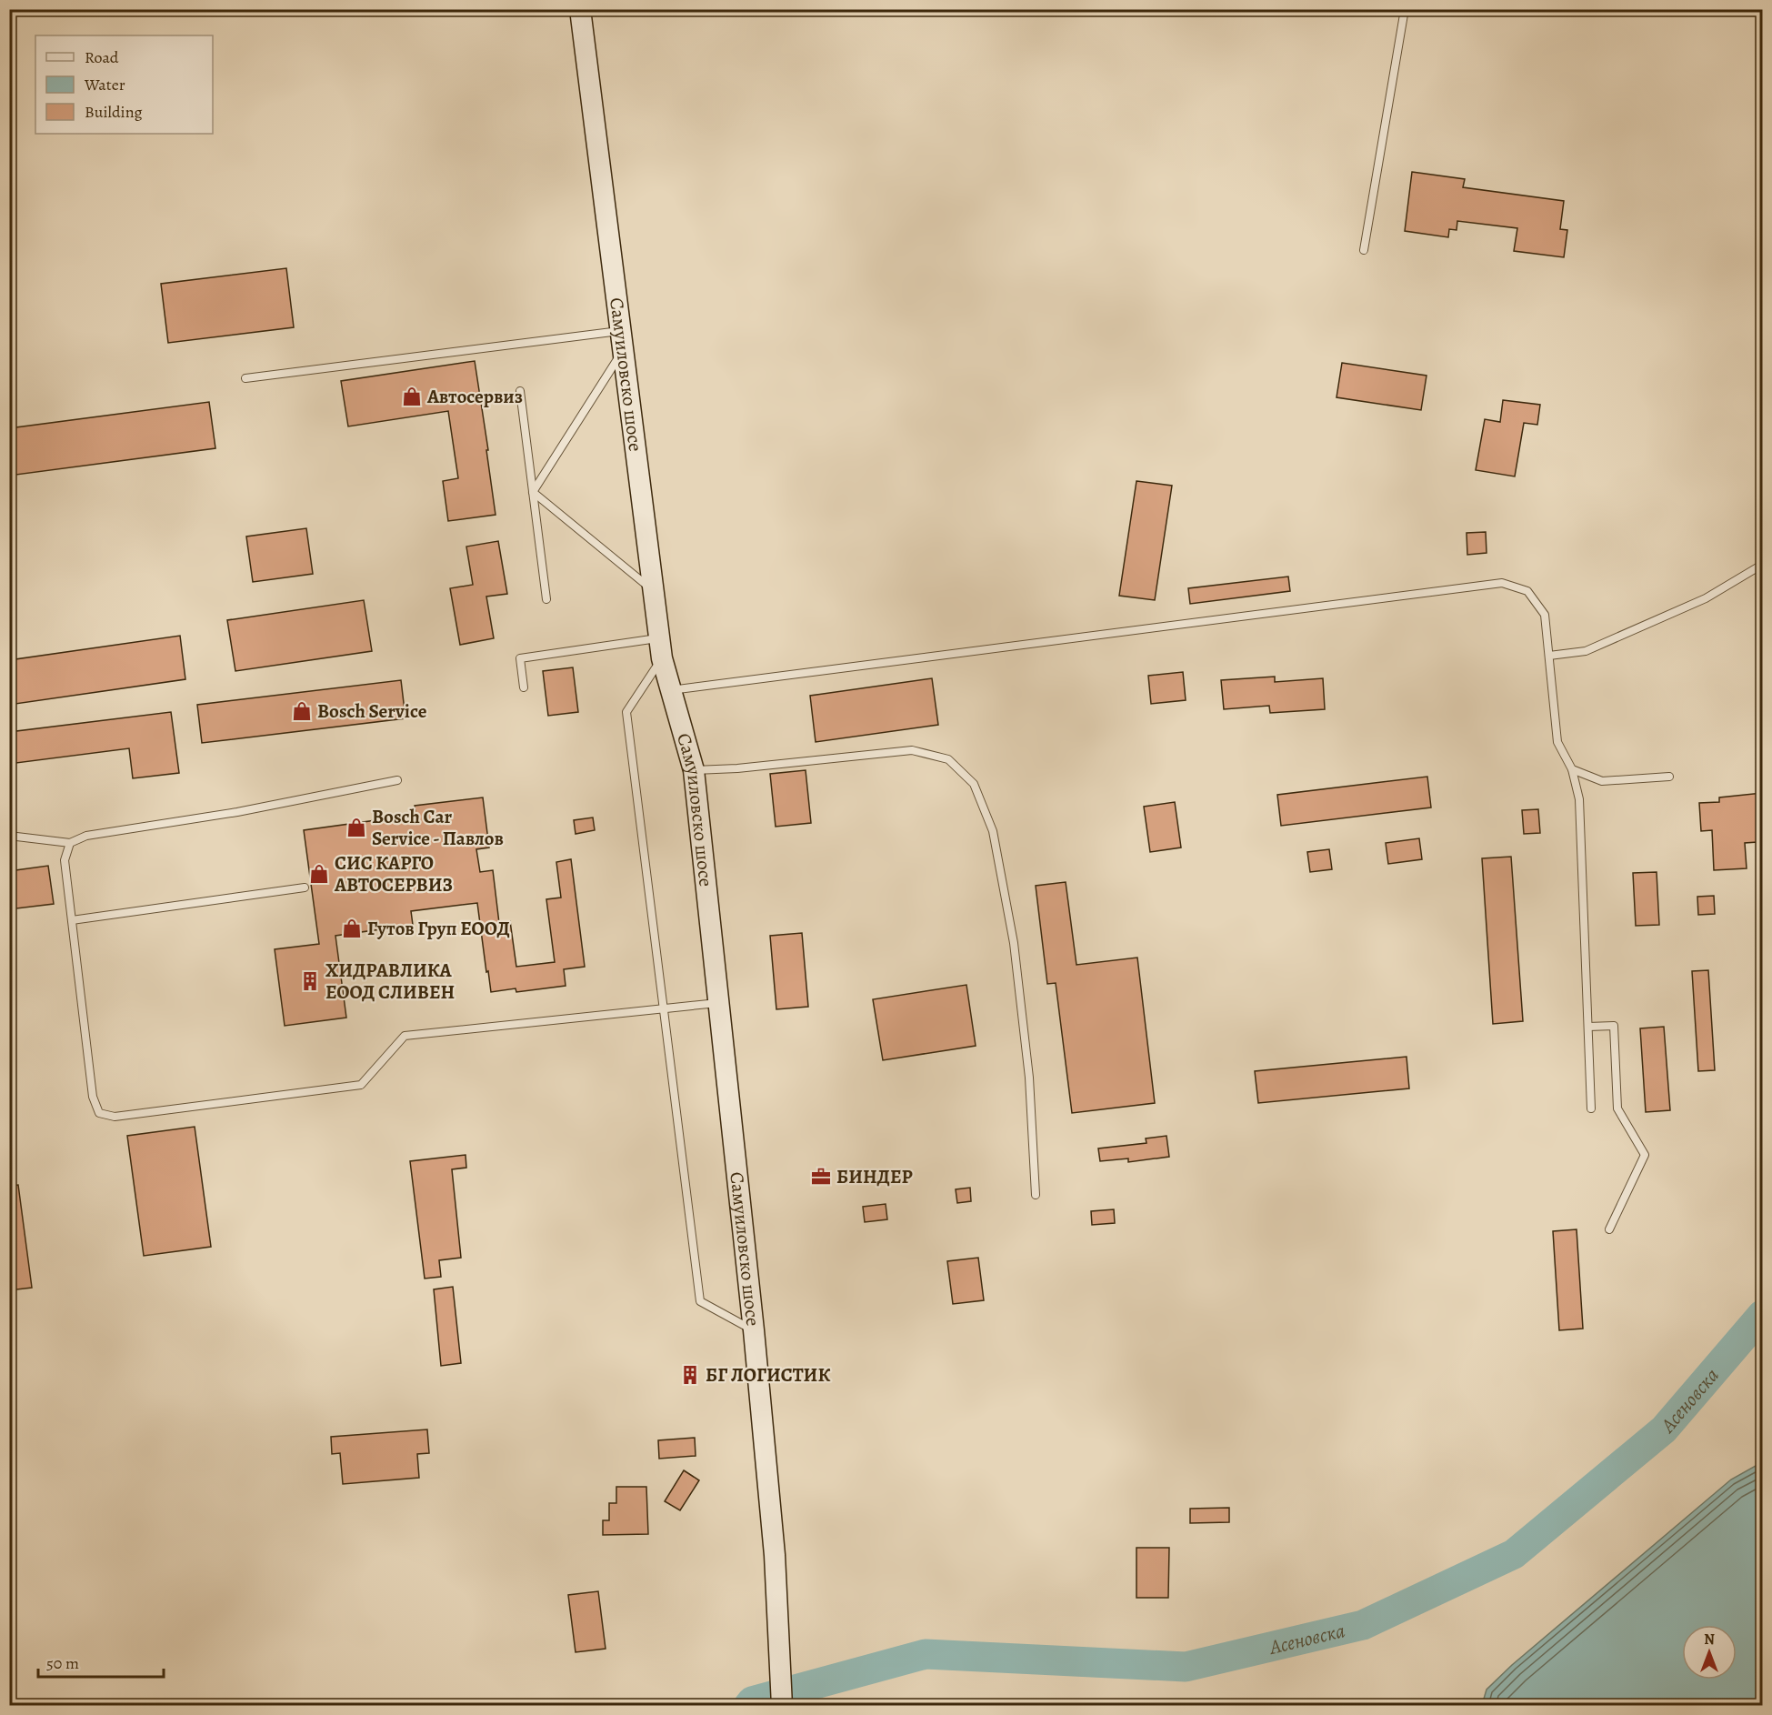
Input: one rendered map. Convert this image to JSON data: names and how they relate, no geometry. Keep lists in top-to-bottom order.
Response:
{
  "streets": {
    "street": ["Самуиловско шосе"]
  },
  "water": ["Асеновска"],
  "places": {
    "shop": [
      "Автосервиз",
      "Bosch Service",
      "Bosch Car Service - Павлов",
      "СИС КАРГО АВТОСЕРВИЗ",
      "Гутов Груп ЕООД"
    ],
    "building": ["ХИДРАВЛИКА ЕООД СЛИВЕН", "БГ ЛОГИСТИК"],
    "office": ["БИНДЕР"]
  },
  "legend": ["Road", "Water", "Building"],
  "scale_bar": "50 m",
  "north": "top"
}
